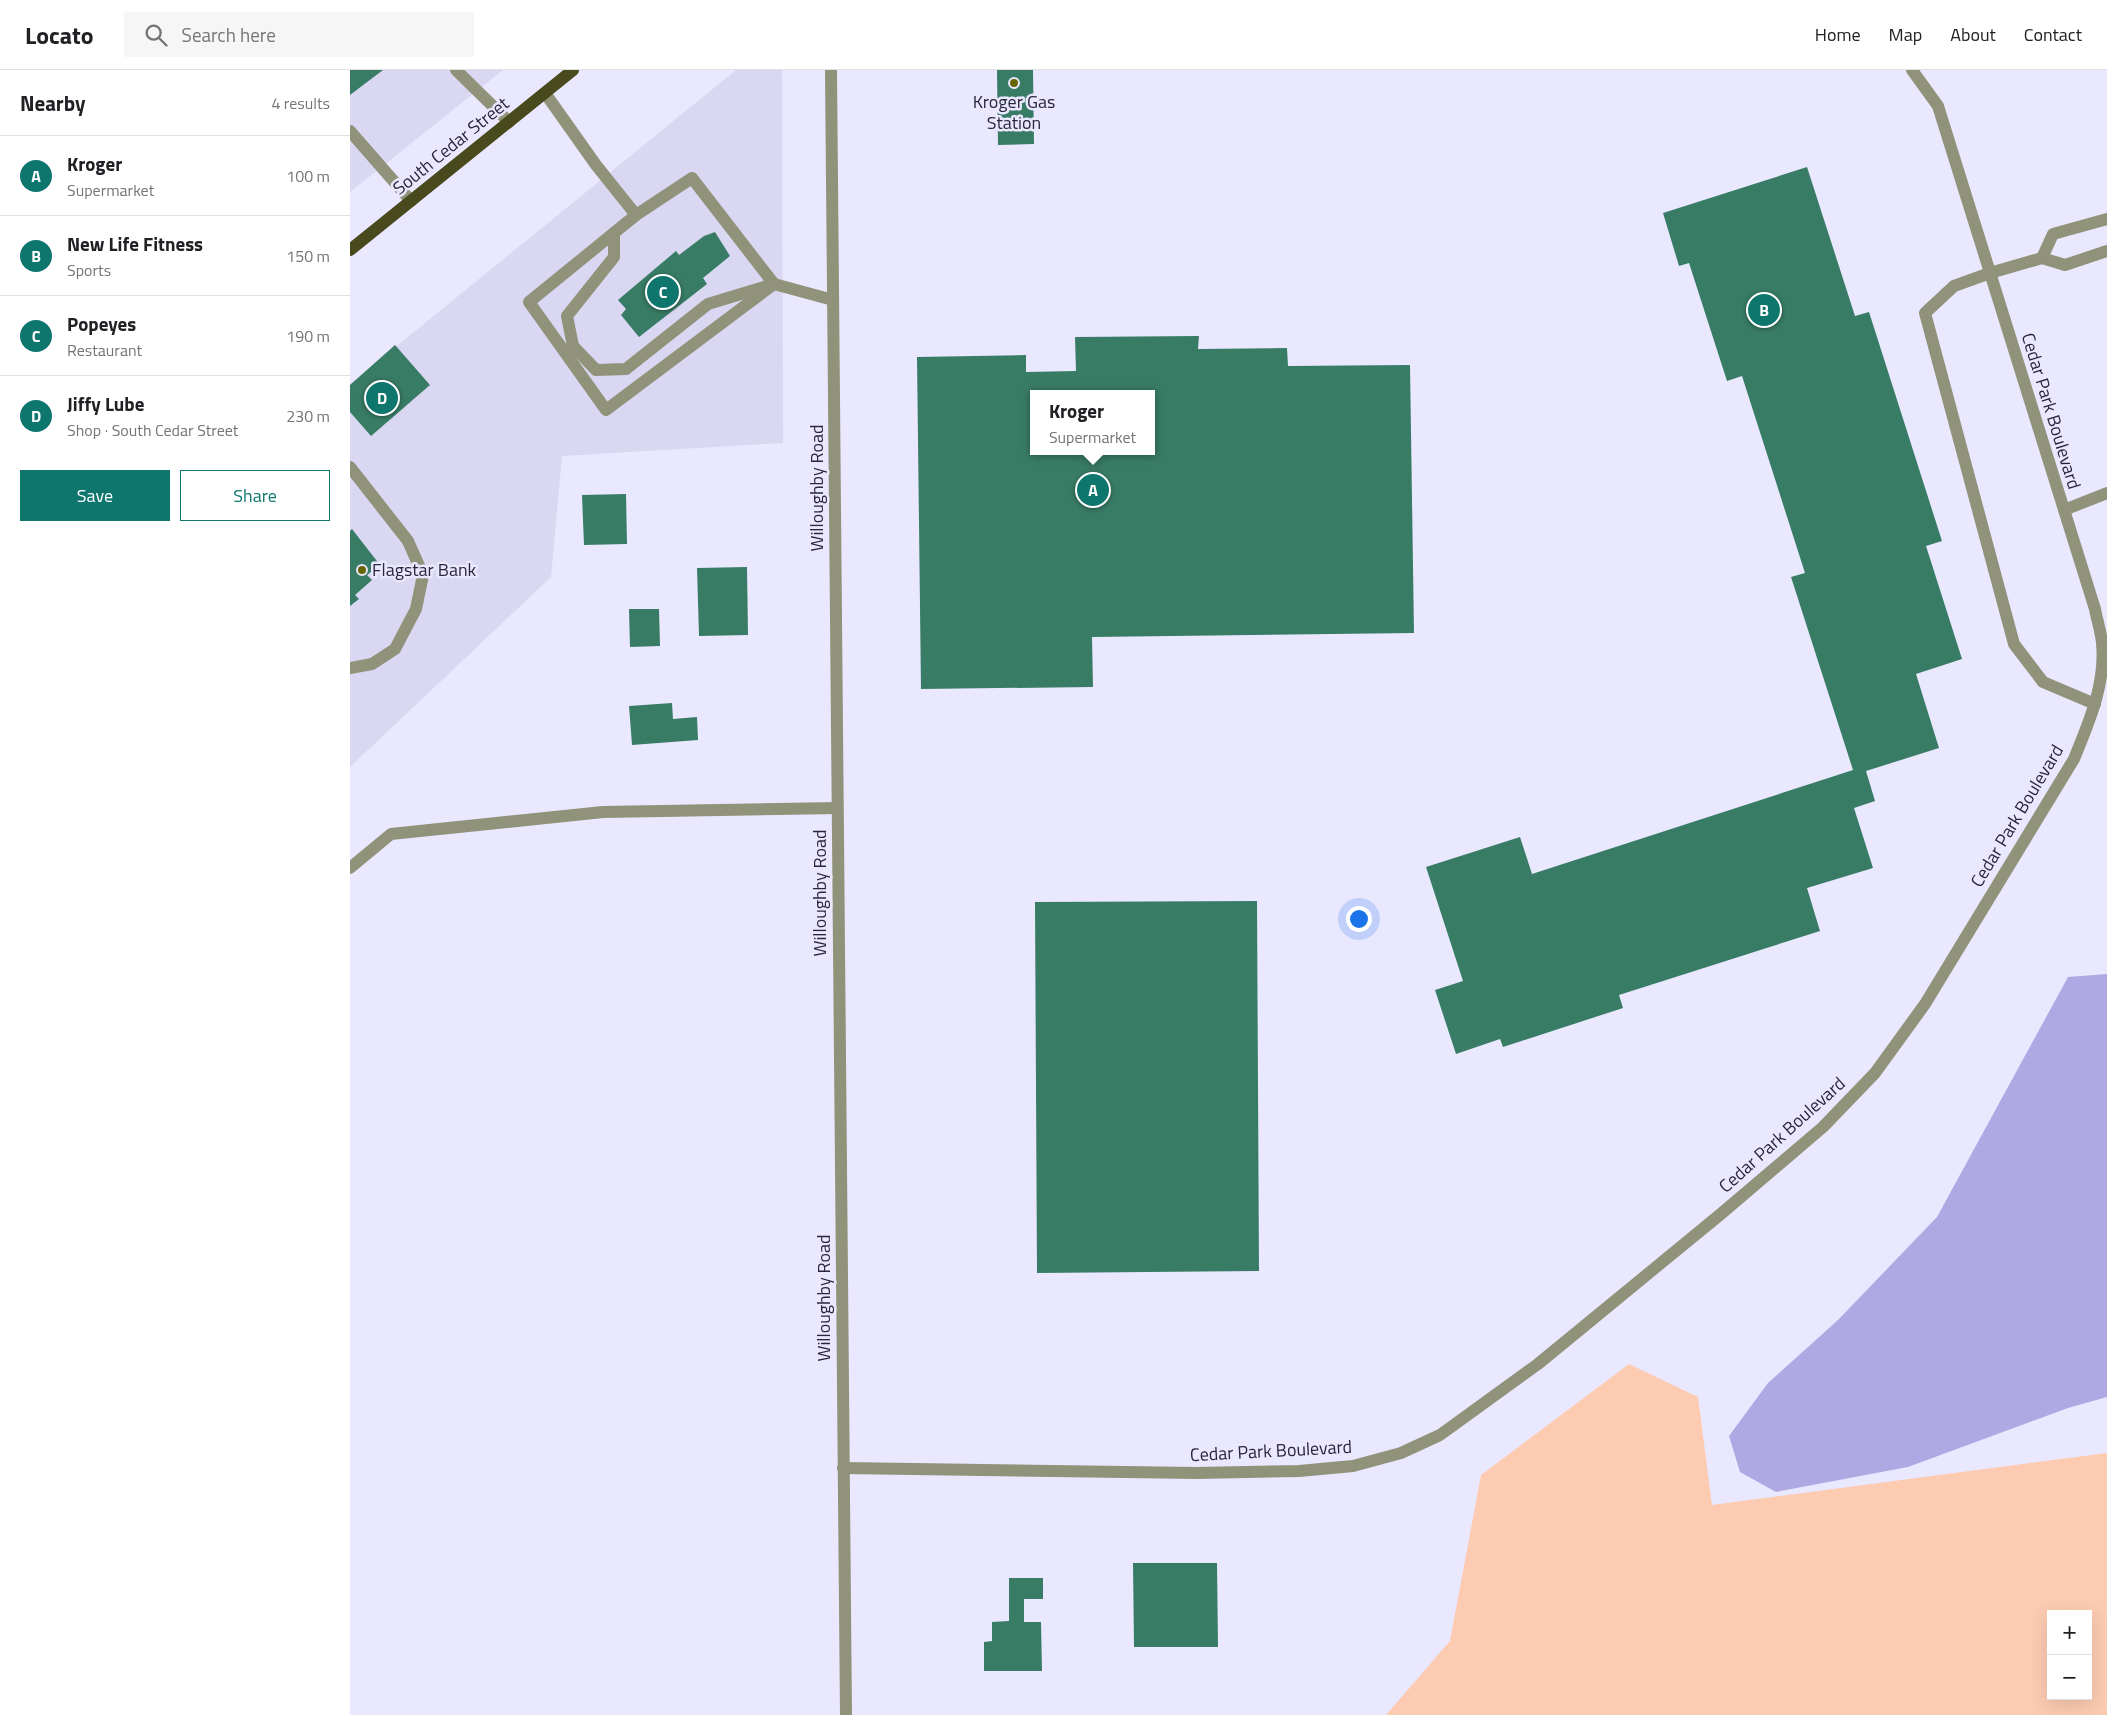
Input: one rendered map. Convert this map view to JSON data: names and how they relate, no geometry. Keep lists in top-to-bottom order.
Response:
{
  "streets": {
    "main road": ["South Cedar Street"],
    "street": ["Cedar Park Boulevard", "Willoughby Road"]
  },
  "crossings": [
    ["Cedar Park Boulevard", "Willoughby Road"]
  ],
  "places": ["Kroger Gas Station", "Flagstar Bank"],
  "page": {
    "header": "Locato",
    "search": "Search here",
    "nav": [
      "Home",
      "Map",
      "About",
      "Contact"
    ],
    "heading": ["Nearby", "4 results"],
    "list": [
      {
        "mark": "A",
        "name": "Kroger",
        "note": "Supermarket",
        "value": "100 m"
      },
      {
        "mark": "B",
        "name": "New Life Fitness",
        "note": "Sports",
        "value": "150 m"
      },
      {
        "mark": "C",
        "name": "Popeyes",
        "note": "Restaurant",
        "value": "190 m"
      },
      {
        "mark": "D",
        "name": "Jiffy Lube",
        "note": "Shop · South Cedar Street",
        "value": "230 m"
      }
    ],
    "pins": [
      "C",
      "B",
      "D",
      "A"
    ],
    "popup": ["Kroger", "Supermarket"],
    "buttons": ["Save", "Share"],
    "map_buttons": ["+", "−"]
  }
}
